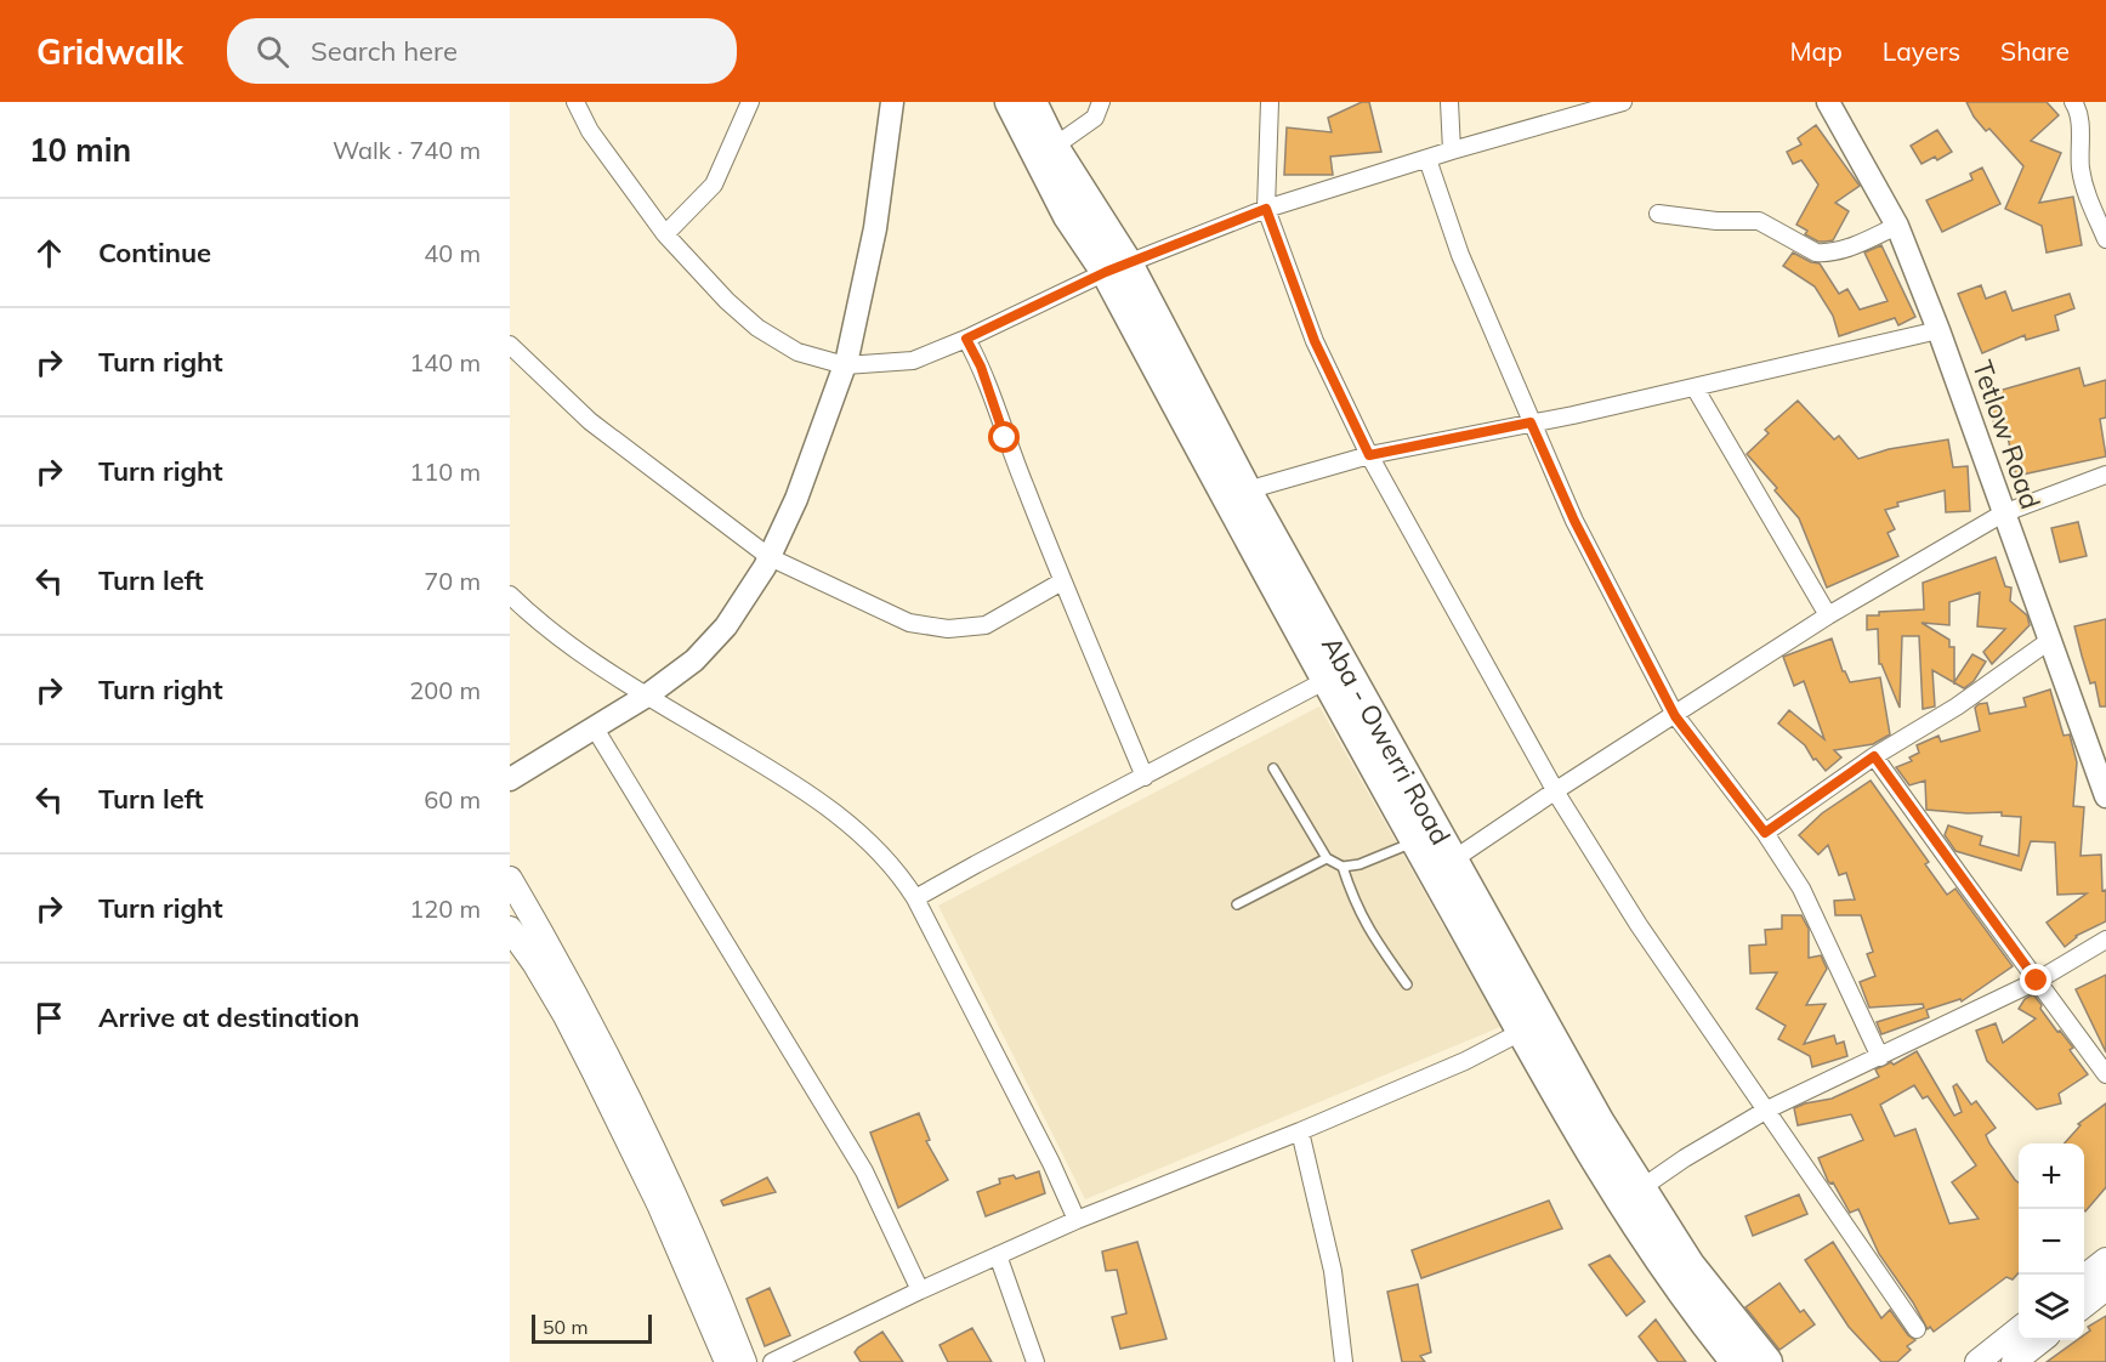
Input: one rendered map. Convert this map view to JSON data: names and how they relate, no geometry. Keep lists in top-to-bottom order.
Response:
{
  "streets": {
    "highway": ["Aba - Owerri Road"],
    "street": ["Tetlow Road"]
  },
  "scale_bar": "50 m",
  "page": {
    "header": "Gridwalk",
    "search": "Search here",
    "nav": ["Map", "Layers", "Share"],
    "heading": ["10 min", "Walk · 740 m"],
    "list": [
      ["Continue", "40 m"],
      ["Turn right", "140 m"],
      ["Turn right", "110 m"],
      ["Turn left", "70 m"],
      ["Turn right", "200 m"],
      ["Turn left", "60 m"],
      ["Turn right", "120 m"],
      "Arrive at destination"
    ],
    "map_buttons": ["+", "−"],
    "scale": "50 m"
  }
}
